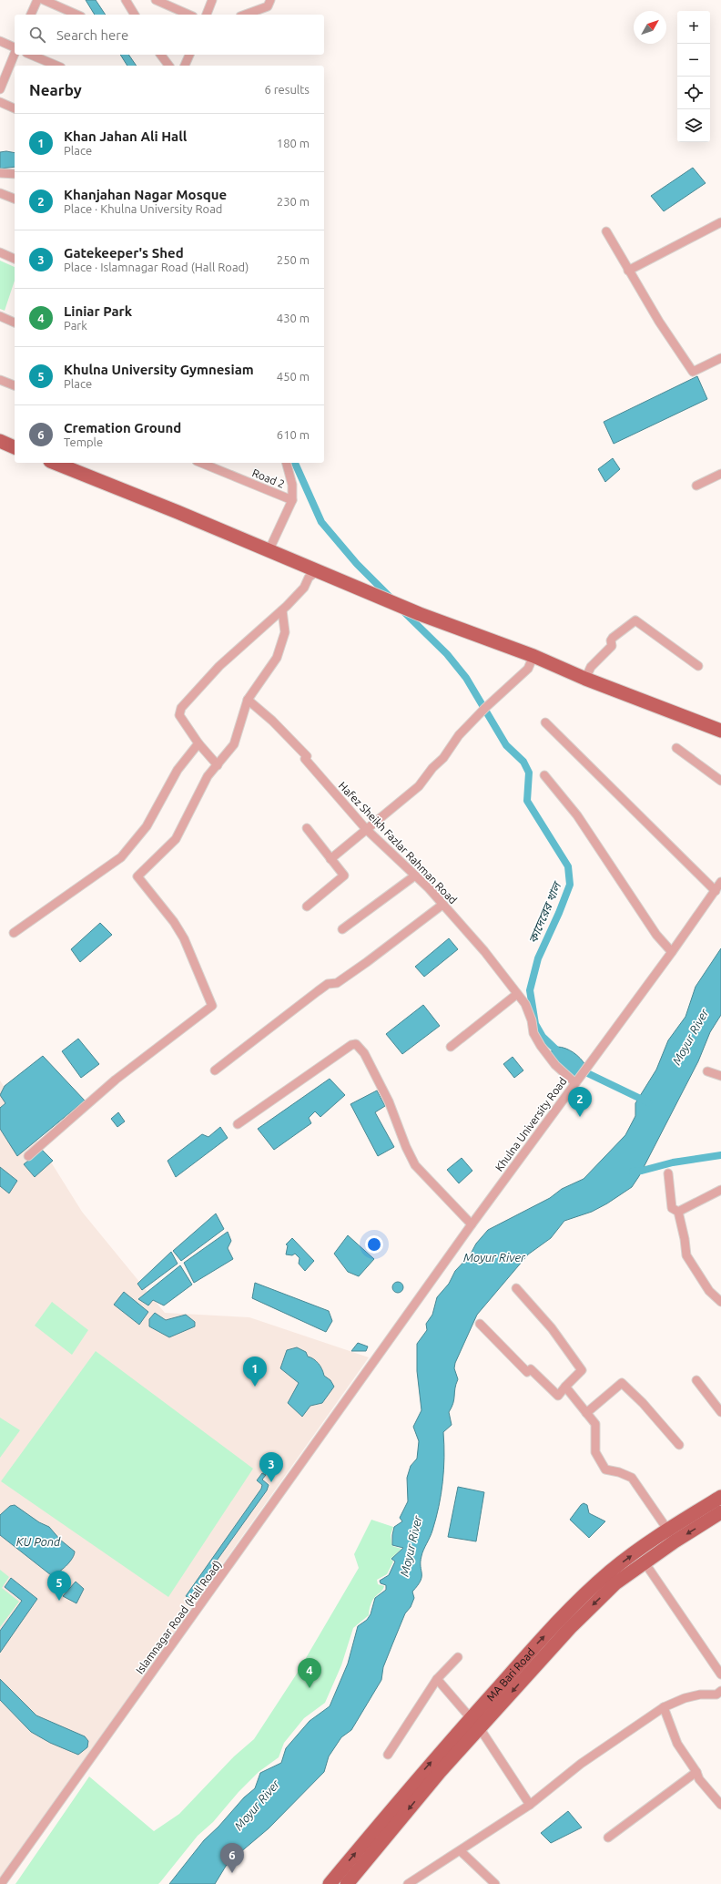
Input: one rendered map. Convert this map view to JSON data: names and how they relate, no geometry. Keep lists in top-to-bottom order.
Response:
{
  "streets": {
    "main road": ["MA Bari Road"],
    "street": [
      "Road 2",
      "Hafez Sheikh Fazlar Rahman Road",
      "Khulna University Road",
      "Islamnagar Road (Hall Road)"
    ]
  },
  "crossings": [
    ["Hafez Sheikh Fazlar Rahman Road", "Khulna University Road"],
    ["Khulna University Road", "Islamnagar Road (Hall Road)"]
  ],
  "water": ["কাদেরের খাল", "Moyur River", "KU Pond"],
  "north": "top right",
  "page": {
    "map_buttons": ["+", "−"],
    "search": "Search here",
    "heading": ["Nearby", "6 results"],
    "list": [
      {
        "mark": "1",
        "name": "Khan Jahan Ali Hall",
        "note": "Place",
        "value": "180 m"
      },
      {
        "mark": "2",
        "name": "Khanjahan Nagar Mosque",
        "note": "Place · Khulna University Road",
        "value": "230 m"
      },
      {
        "mark": "3",
        "name": "Gatekeeper's Shed",
        "note": "Place · Islamnagar Road (Hall Road)",
        "value": "250 m"
      },
      {
        "mark": "4",
        "name": "Liniar Park",
        "note": "Park",
        "value": "430 m"
      },
      {
        "mark": "5",
        "name": "Khulna University Gymnesiam",
        "note": "Place",
        "value": "450 m"
      },
      {
        "mark": "6",
        "name": "Cremation Ground",
        "note": "Temple",
        "value": "610 m"
      }
    ],
    "pins": [
      "2",
      "1",
      "3",
      "5",
      "4",
      "6"
    ]
  }
}
